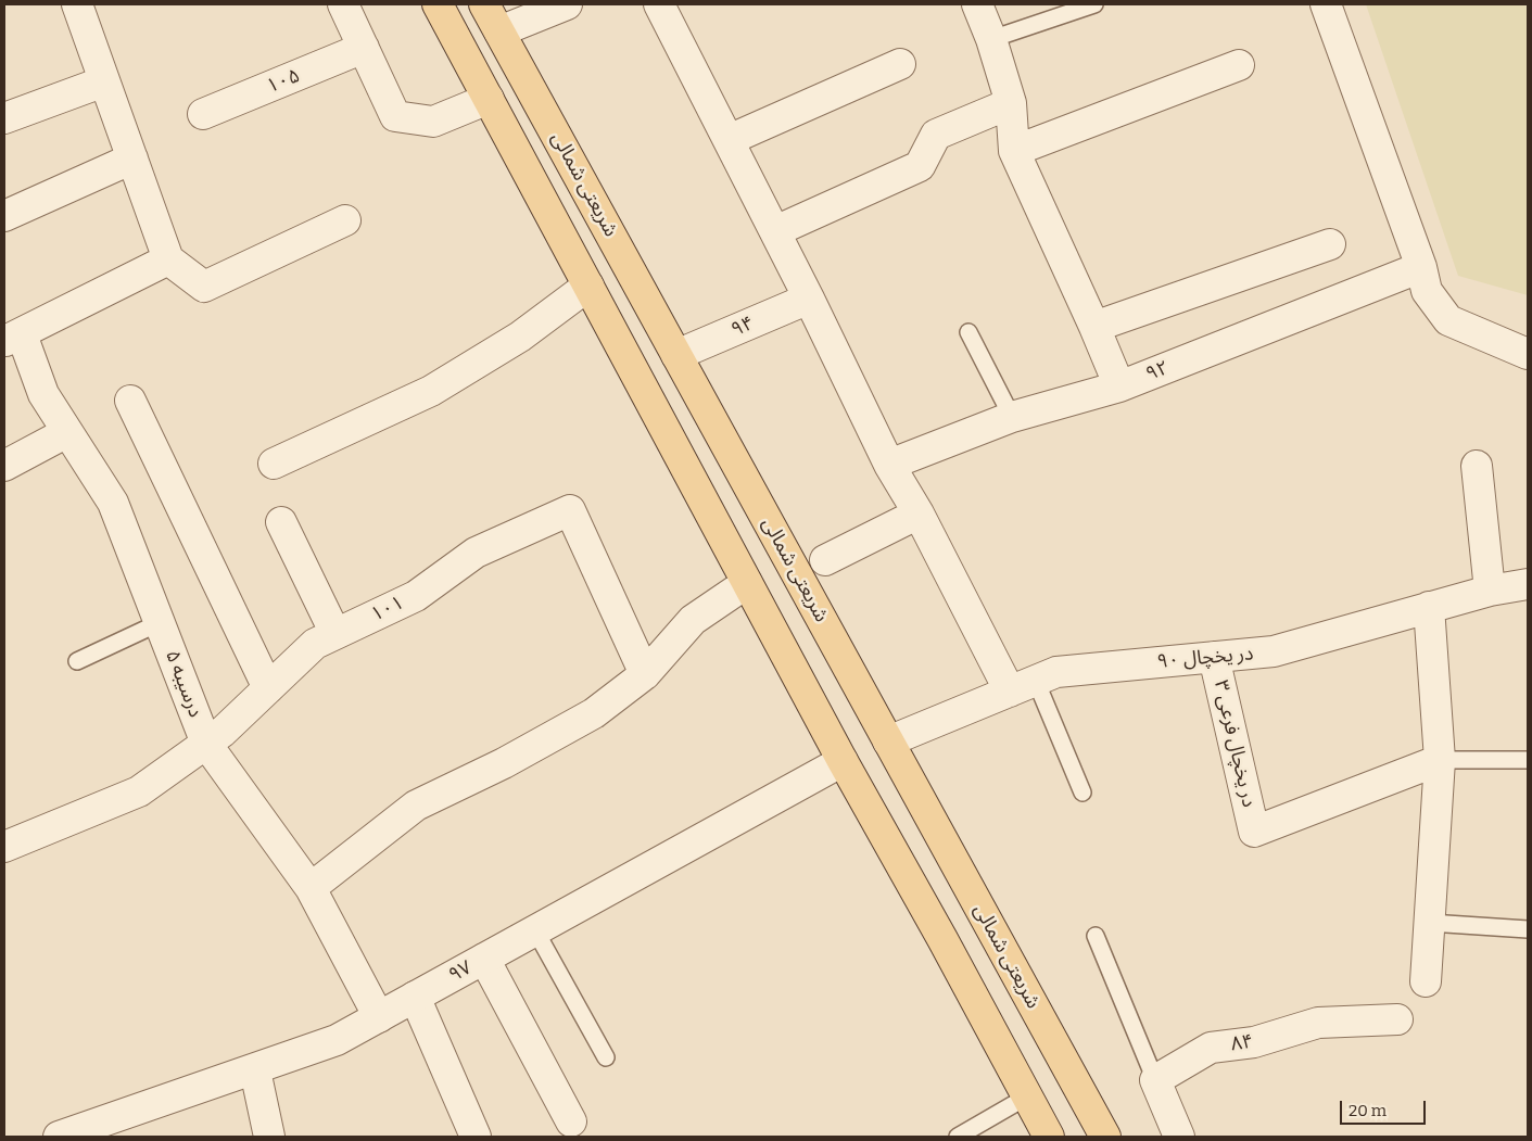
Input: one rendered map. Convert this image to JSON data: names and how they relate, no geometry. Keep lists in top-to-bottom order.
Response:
{
  "streets": {
    "main road": ["شریعتی شمالی"],
    "street": [
      "۱۰۵",
      "۹۴",
      "۹۲",
      "۱۰۱",
      "در یخچال ۹۰",
      "درسیبه ۵",
      "در یخچال فرعی ۳",
      "۹۷",
      "۸۴"
    ]
  },
  "crossings": [
    ["شریعتی شمالی", "۹۴"],
    ["شریعتی شمالی", "در یخچال ۹۰"],
    ["۱۰۱", "درسیبه ۵"],
    ["در یخچال ۹۰", "در یخچال فرعی ۳"],
    ["درسیبه ۵", "۹۷"]
  ],
  "scale_bar": "20 m"
}
